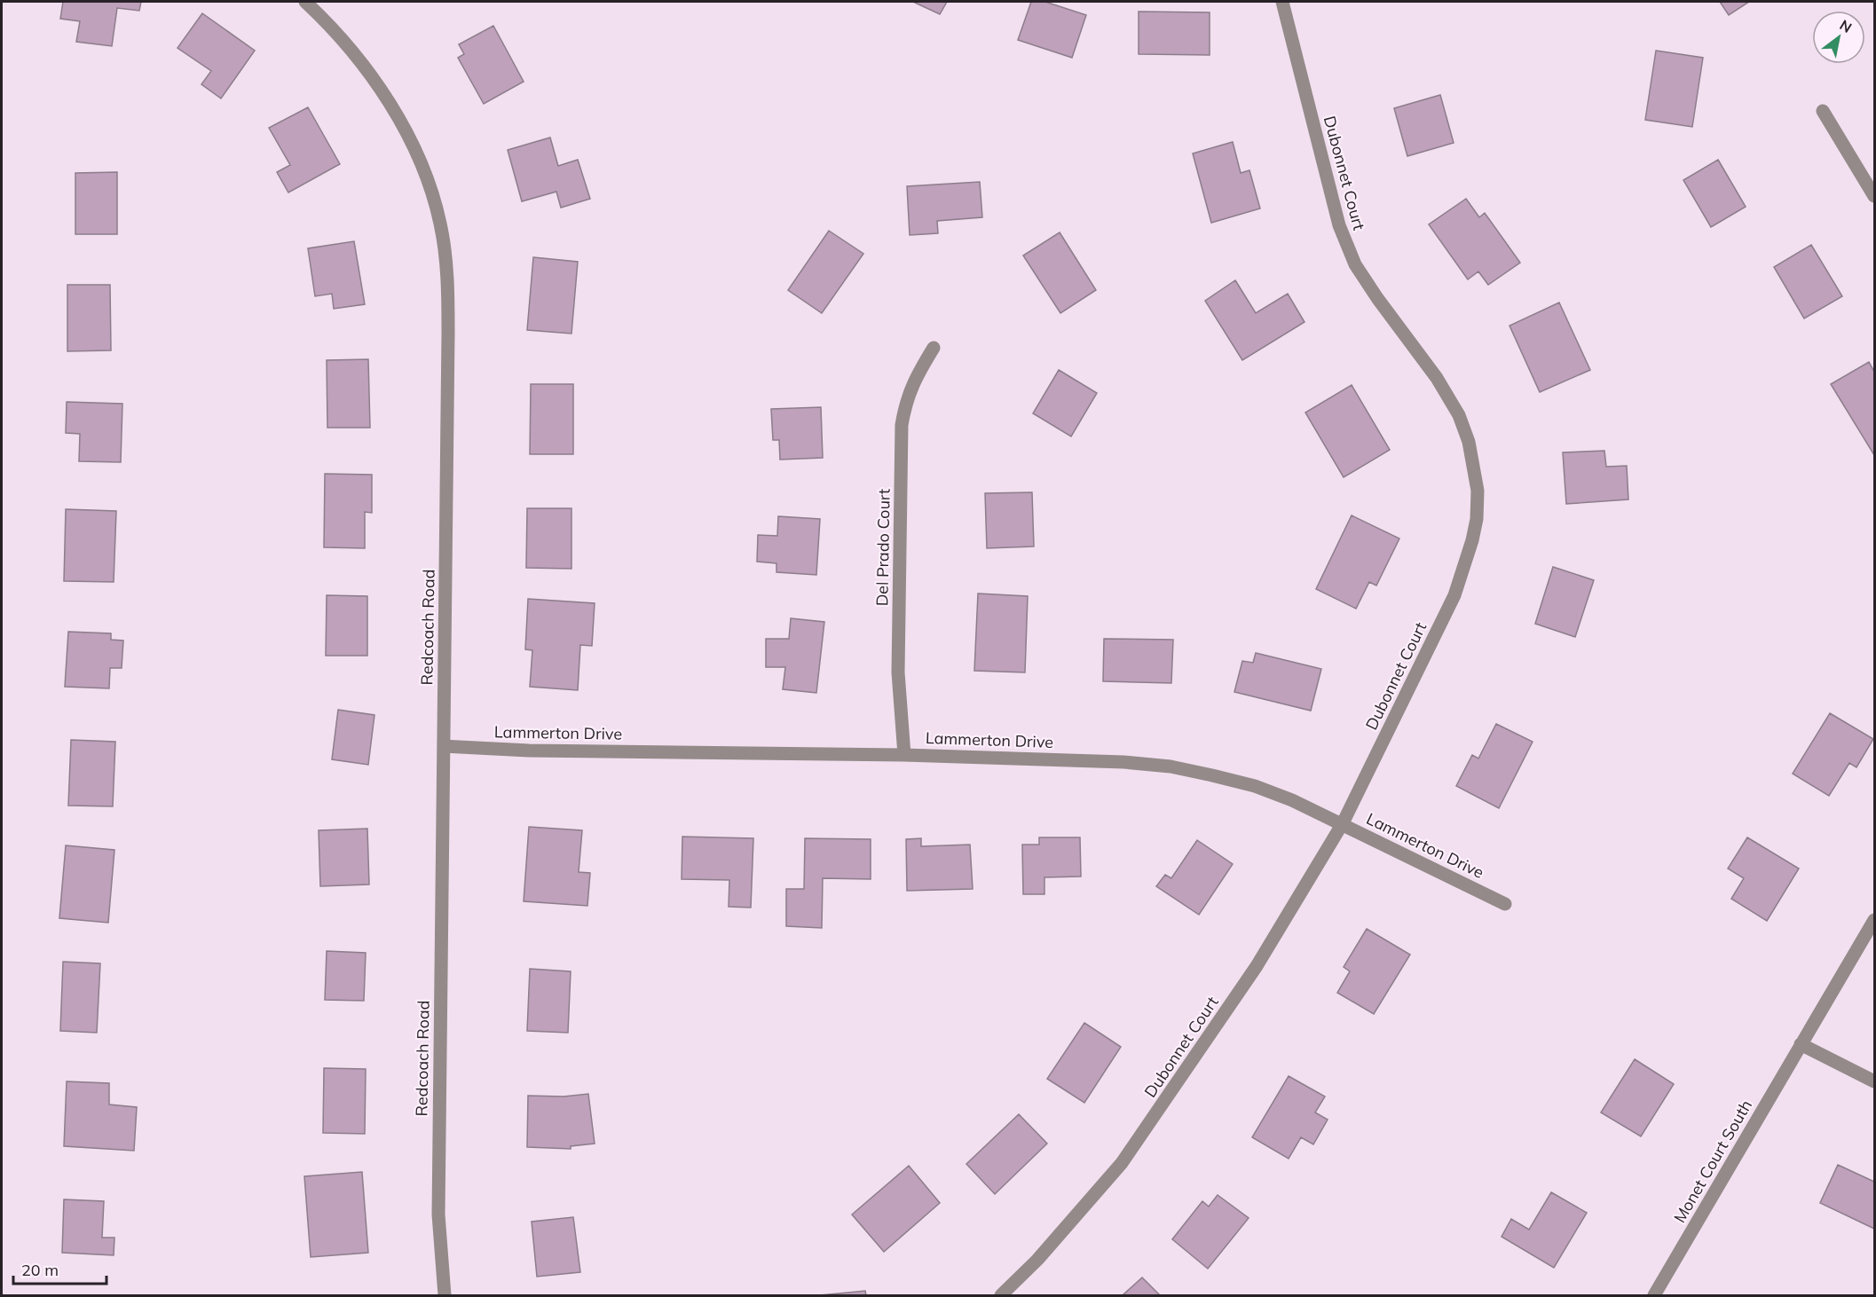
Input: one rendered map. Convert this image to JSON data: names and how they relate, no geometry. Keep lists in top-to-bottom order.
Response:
{
  "streets": {
    "street": [
      "Dubonnet Court",
      "Del Prado Court",
      "Redcoach Road",
      "Lammerton Drive",
      "Monet Court South"
    ]
  },
  "crossings": [
    ["Dubonnet Court", "Lammerton Drive"],
    ["Del Prado Court", "Lammerton Drive"],
    ["Redcoach Road", "Lammerton Drive"]
  ],
  "scale_bar": "20 m",
  "north": "top right"
}
